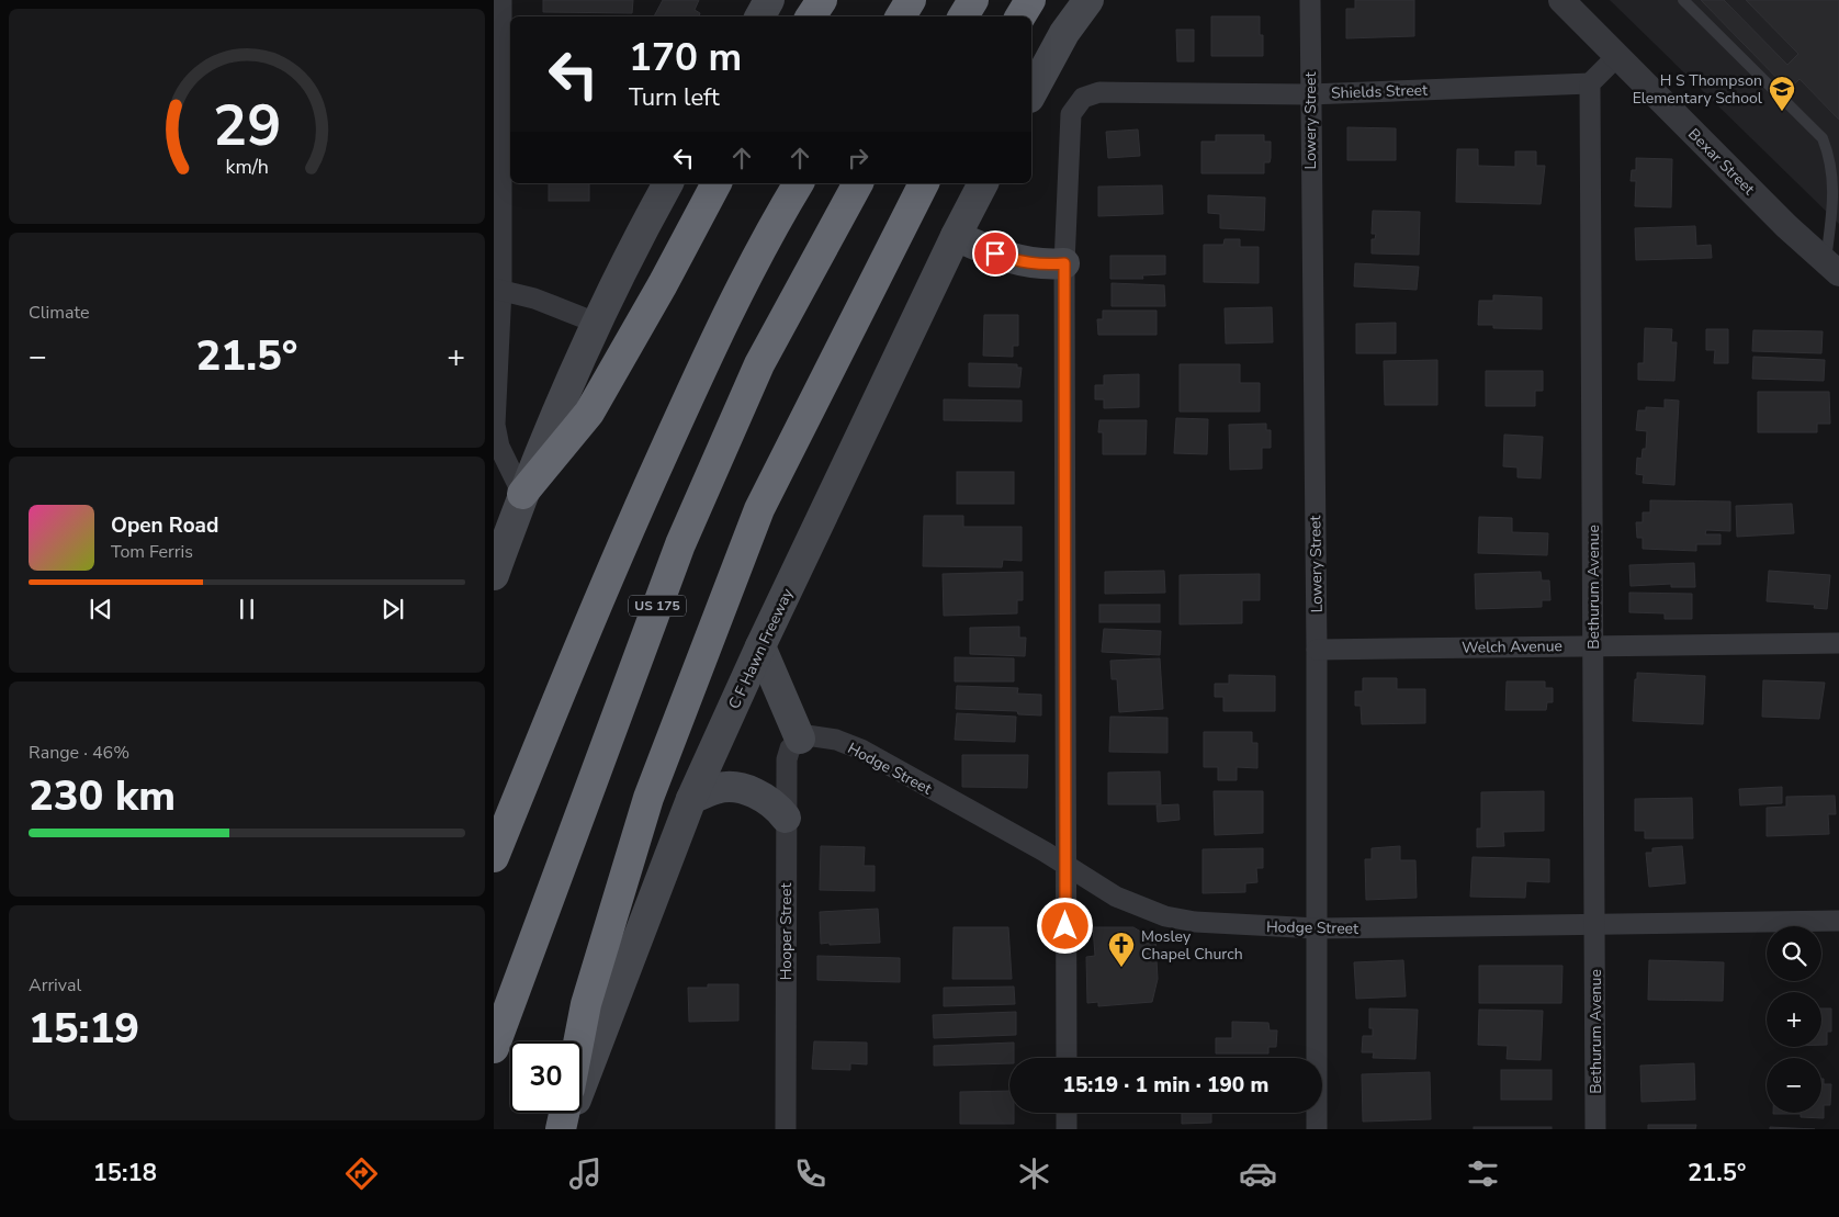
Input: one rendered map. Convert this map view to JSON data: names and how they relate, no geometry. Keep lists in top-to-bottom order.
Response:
{
  "streets": {
    "highway": ["US 175"],
    "main road": ["C F Hawn Freeway"],
    "street": [
      "Shields Street",
      "Lowery Street",
      "Bexar Street",
      "Bethurum Avenue",
      "Welch Avenue",
      "Hodge Street",
      "Hooper Street"
    ]
  },
  "crossings": [
    ["Shields Street", "Lowery Street"],
    ["Shields Street", "Bethurum Avenue"],
    ["Shields Street", "Hodge Street"],
    ["Lowery Street", "Welch Avenue"],
    ["Lowery Street", "Hodge Street"],
    ["Bethurum Avenue", "Welch Avenue"],
    ["Bethurum Avenue", "Hodge Street"],
    ["Hodge Street", "Hooper Street"]
  ],
  "places": {
    "school or university": ["H S Thompson Elementary School"],
    "church": ["Mosley Chapel Church"]
  },
  "page": {
    "turn": ["170 m", "Turn left"],
    "tile": [
      "Climate",
      ["Range · 46%", "230 km"],
      ["Arrival", "15:19"]
    ],
    "heat": ["−", "21.5°", "+"],
    "song": ["Open Road", "Tom Ferris"],
    "map_buttons": ["+", "−"],
    "limit": "30",
    "trip": "15:19 · 1 min · 190 m",
    "tabs": ["15:18", "21.5°"],
    "gauge": ["29", "km/h"]
  }
}
